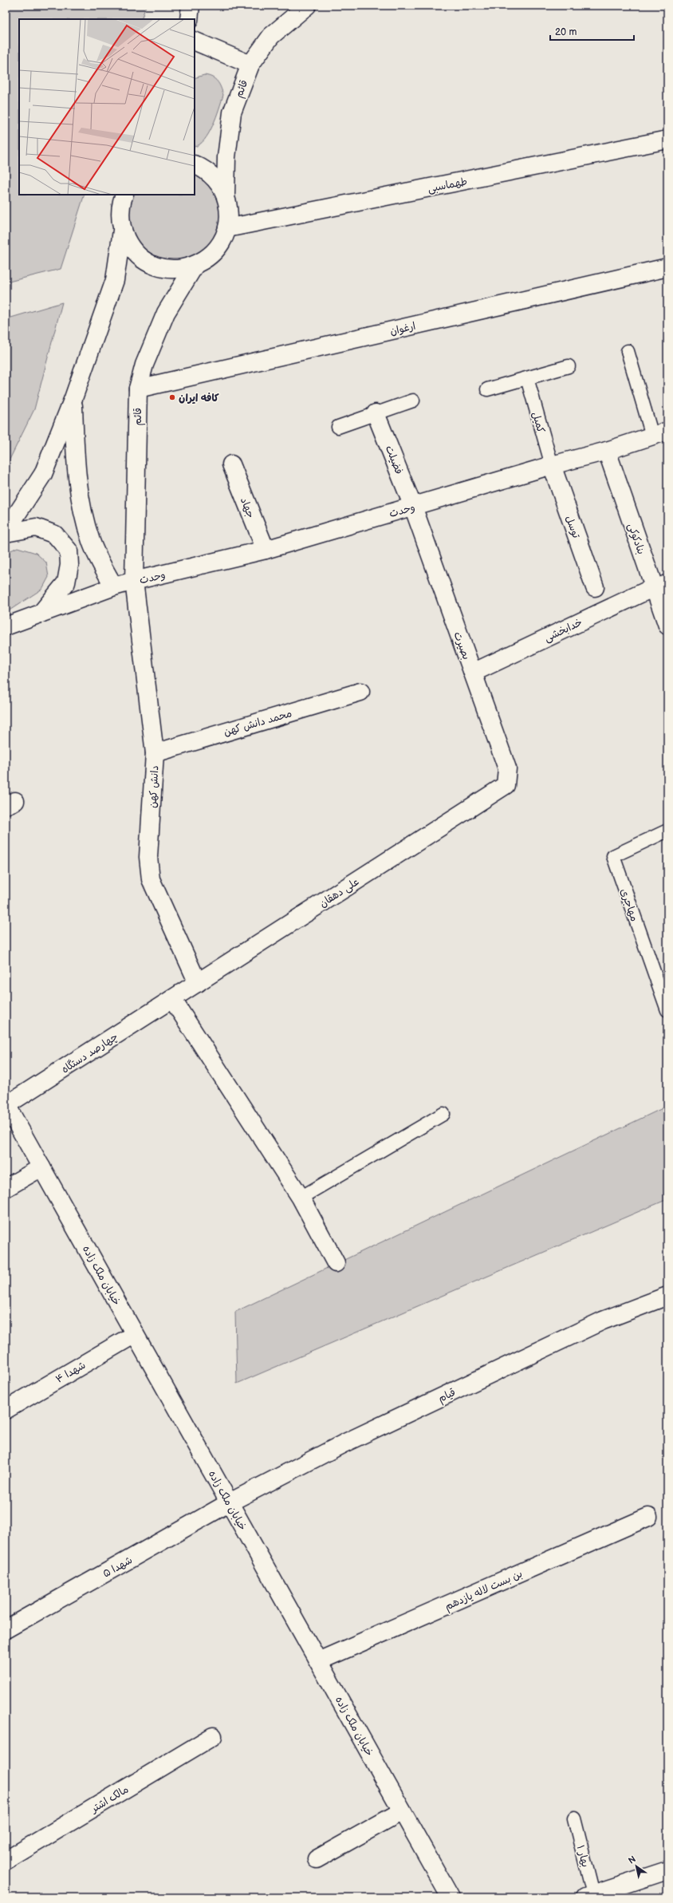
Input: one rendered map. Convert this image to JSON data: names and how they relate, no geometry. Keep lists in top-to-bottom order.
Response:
{
  "streets": {
    "street": [
      "قائم",
      "طهماسبی",
      "ارغوان",
      "فضیلت",
      "جهاد",
      "وحدت",
      "توسل",
      "بنادکوکی",
      "خدابخشی",
      "بصیرت",
      "محمد دانش کهن",
      "دانش کهن",
      "علی دهقان",
      "چهارصد دستگاه",
      "خیابان ملک زاده",
      "شهدا ۴",
      "قیام",
      "شهدا ۵",
      "بن بست لاله یازدهم",
      "مالک اشتر"
    ],
    "lane": ["کمیل", "مهاجری", "بهار ۱"]
  },
  "crossings": [
    ["قائم", "ارغوان"],
    ["قائم", "وحدت"],
    ["قائم", "دانش کهن"],
    ["کمیل", "وحدت"],
    ["کمیل", "توسل"],
    ["فضیلت", "وحدت"],
    ["فضیلت", "بصیرت"],
    ["جهاد", "وحدت"],
    ["وحدت", "توسل"],
    ["وحدت", "بنادکوکی"],
    ["وحدت", "بصیرت"],
    ["وحدت", "دانش کهن"],
    ["بنادکوکی", "خدابخشی"],
    ["خدابخشی", "بصیرت"],
    ["بصیرت", "علی دهقان"],
    ["محمد دانش کهن", "دانش کهن"],
    ["دانش کهن", "علی دهقان"],
    ["علی دهقان", "چهارصد دستگاه"],
    ["چهارصد دستگاه", "خیابان ملک زاده"],
    ["خیابان ملک زاده", "شهدا ۴"],
    ["خیابان ملک زاده", "قیام"],
    ["خیابان ملک زاده", "شهدا ۵"],
    ["خیابان ملک زاده", "بن بست لاله یازدهم"],
    ["قیام", "شهدا ۵"]
  ],
  "places": ["کافه ایران"],
  "scale_bar": "20 m",
  "north": "top left"
}
